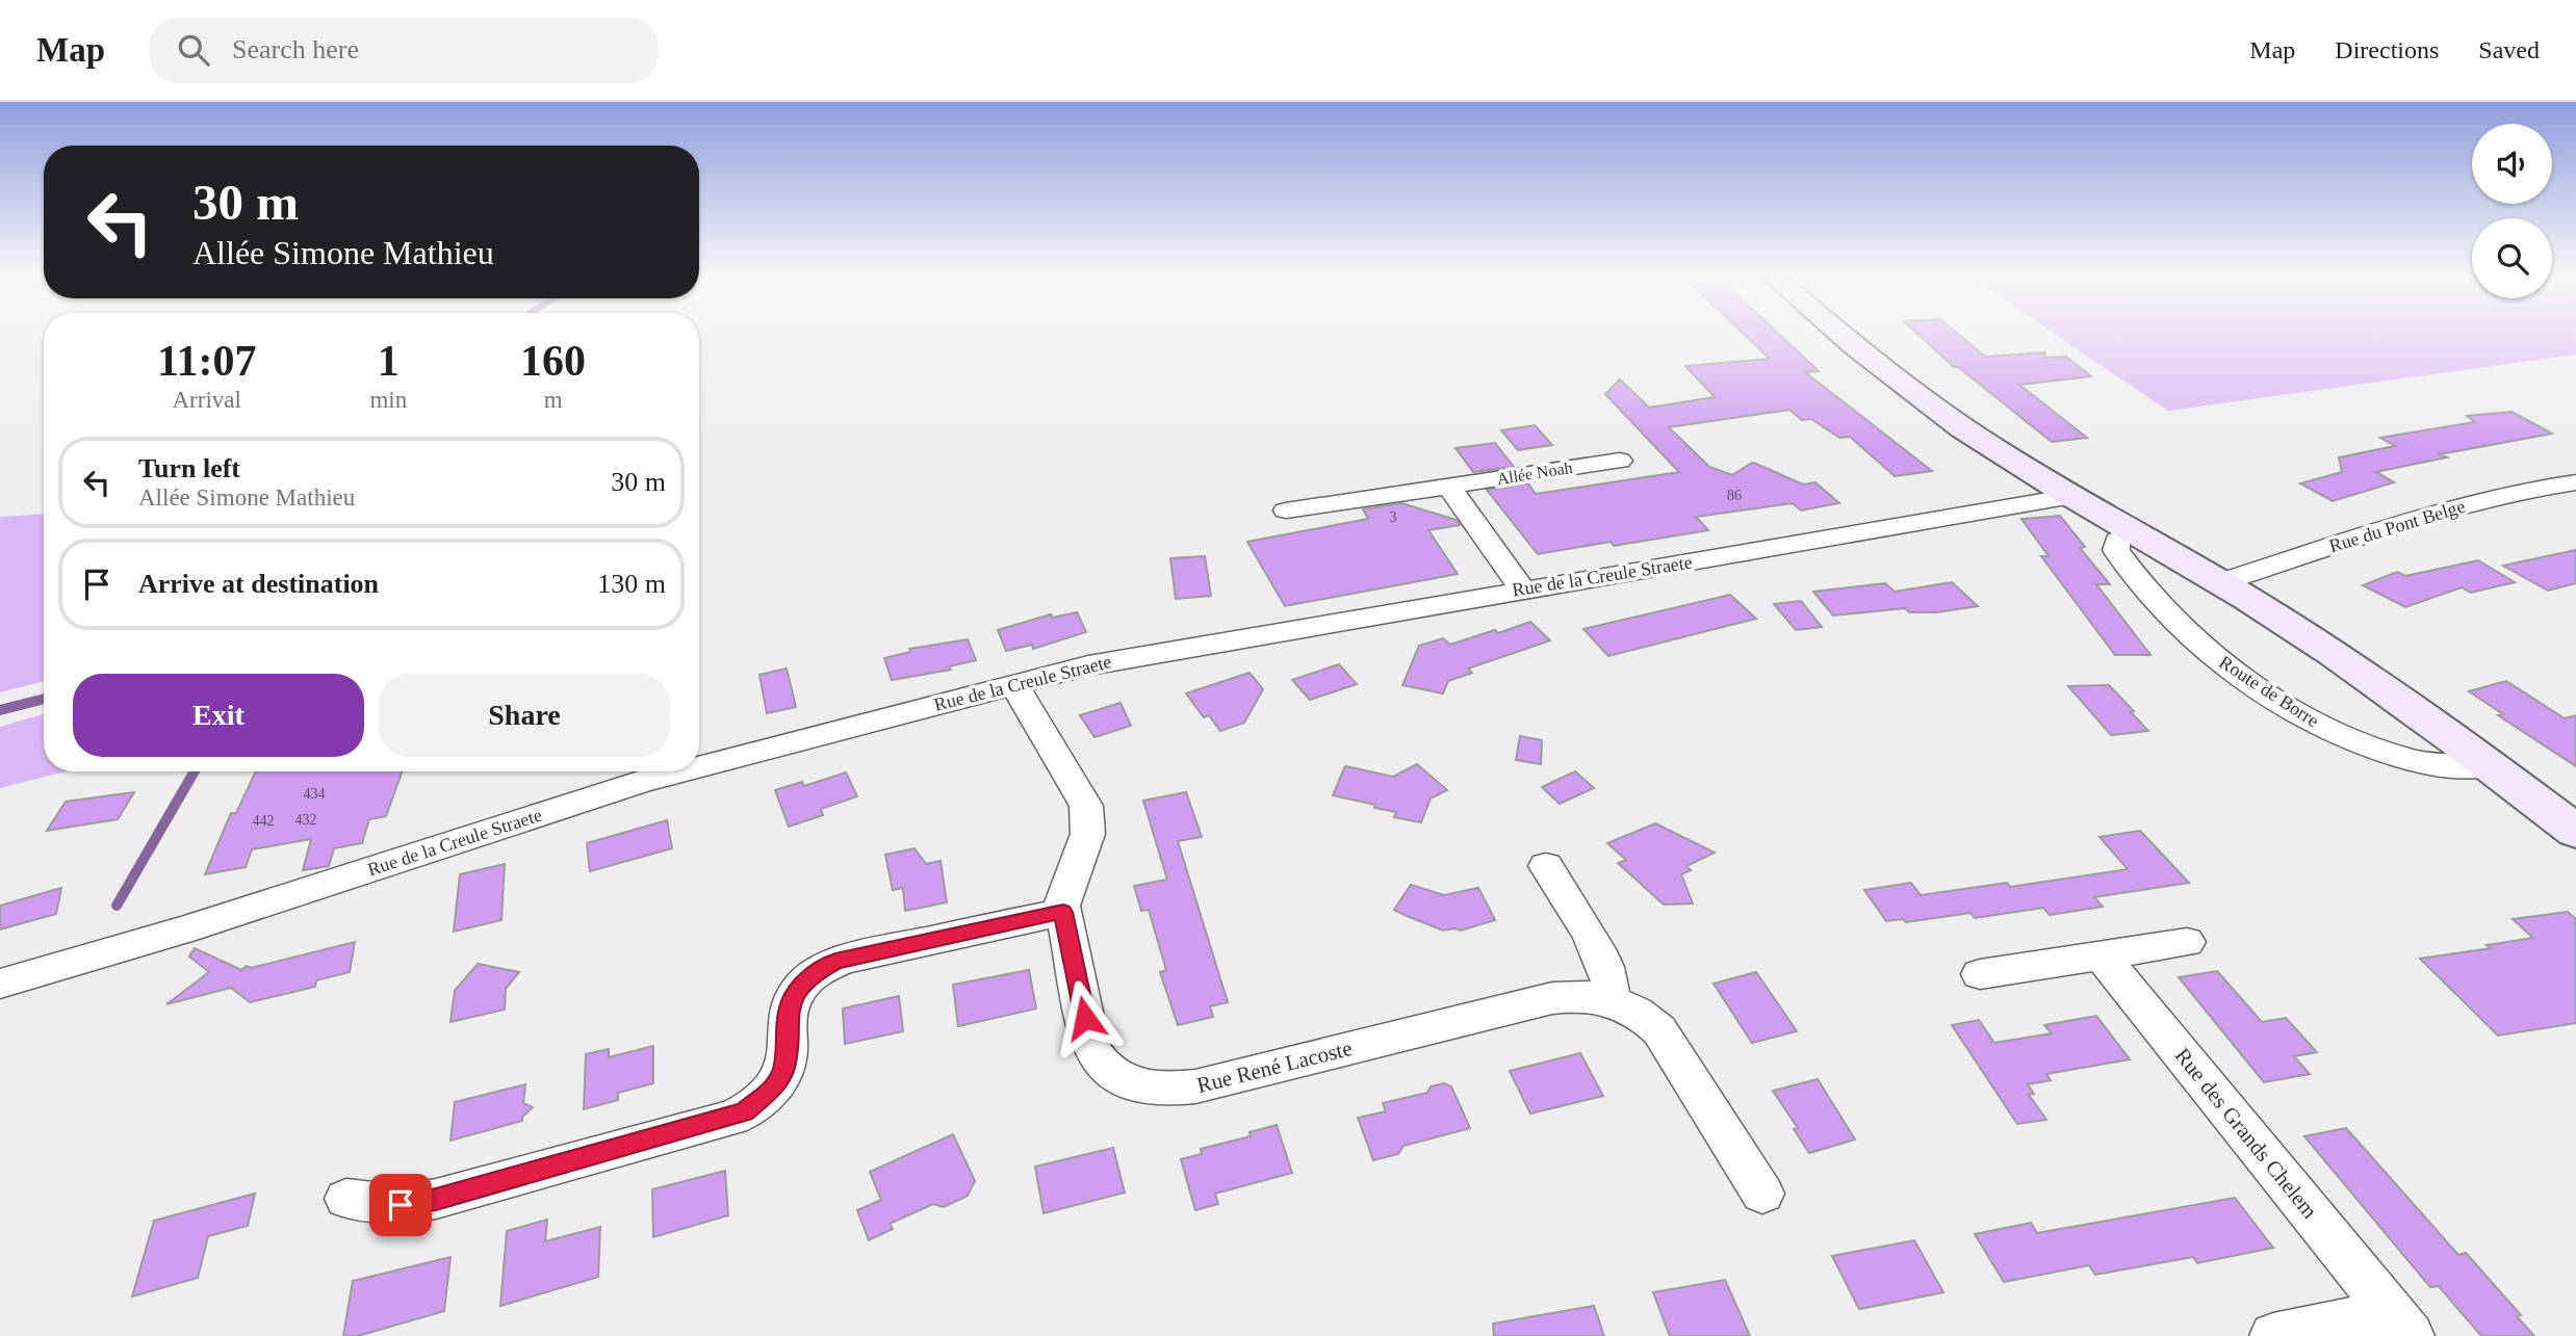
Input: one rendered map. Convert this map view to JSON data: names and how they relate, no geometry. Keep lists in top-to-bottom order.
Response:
{
  "streets": {
    "street": [
      "Allée Noah",
      "Rue du Pont Belge",
      "Rue de la Creule Straete",
      "Route de Borre",
      "Rue René Lacoste",
      "Rue des Grands Chelem"
    ]
  },
  "crossings": [
    ["Rue de la Creule Straete", "Rue René Lacoste"]
  ],
  "house_numbers": [
    "86",
    "3",
    "434",
    "432",
    "442"
  ],
  "page": {
    "header": "Map",
    "search": "Search here",
    "nav": ["Map", "Directions", "Saved"],
    "turn": ["30 m", "Allée Simone Mathieu"],
    "eta": [
      "11:07",
      "Arrival",
      "1",
      "min",
      "160",
      "m"
    ],
    "list": [
      {
        "name": "Turn left",
        "note": "Allée Simone Mathieu",
        "value": "30 m"
      },
      {
        "name": "Arrive at destination",
        "value": "130 m"
      }
    ],
    "buttons": ["Exit", "Share"]
  }
}
